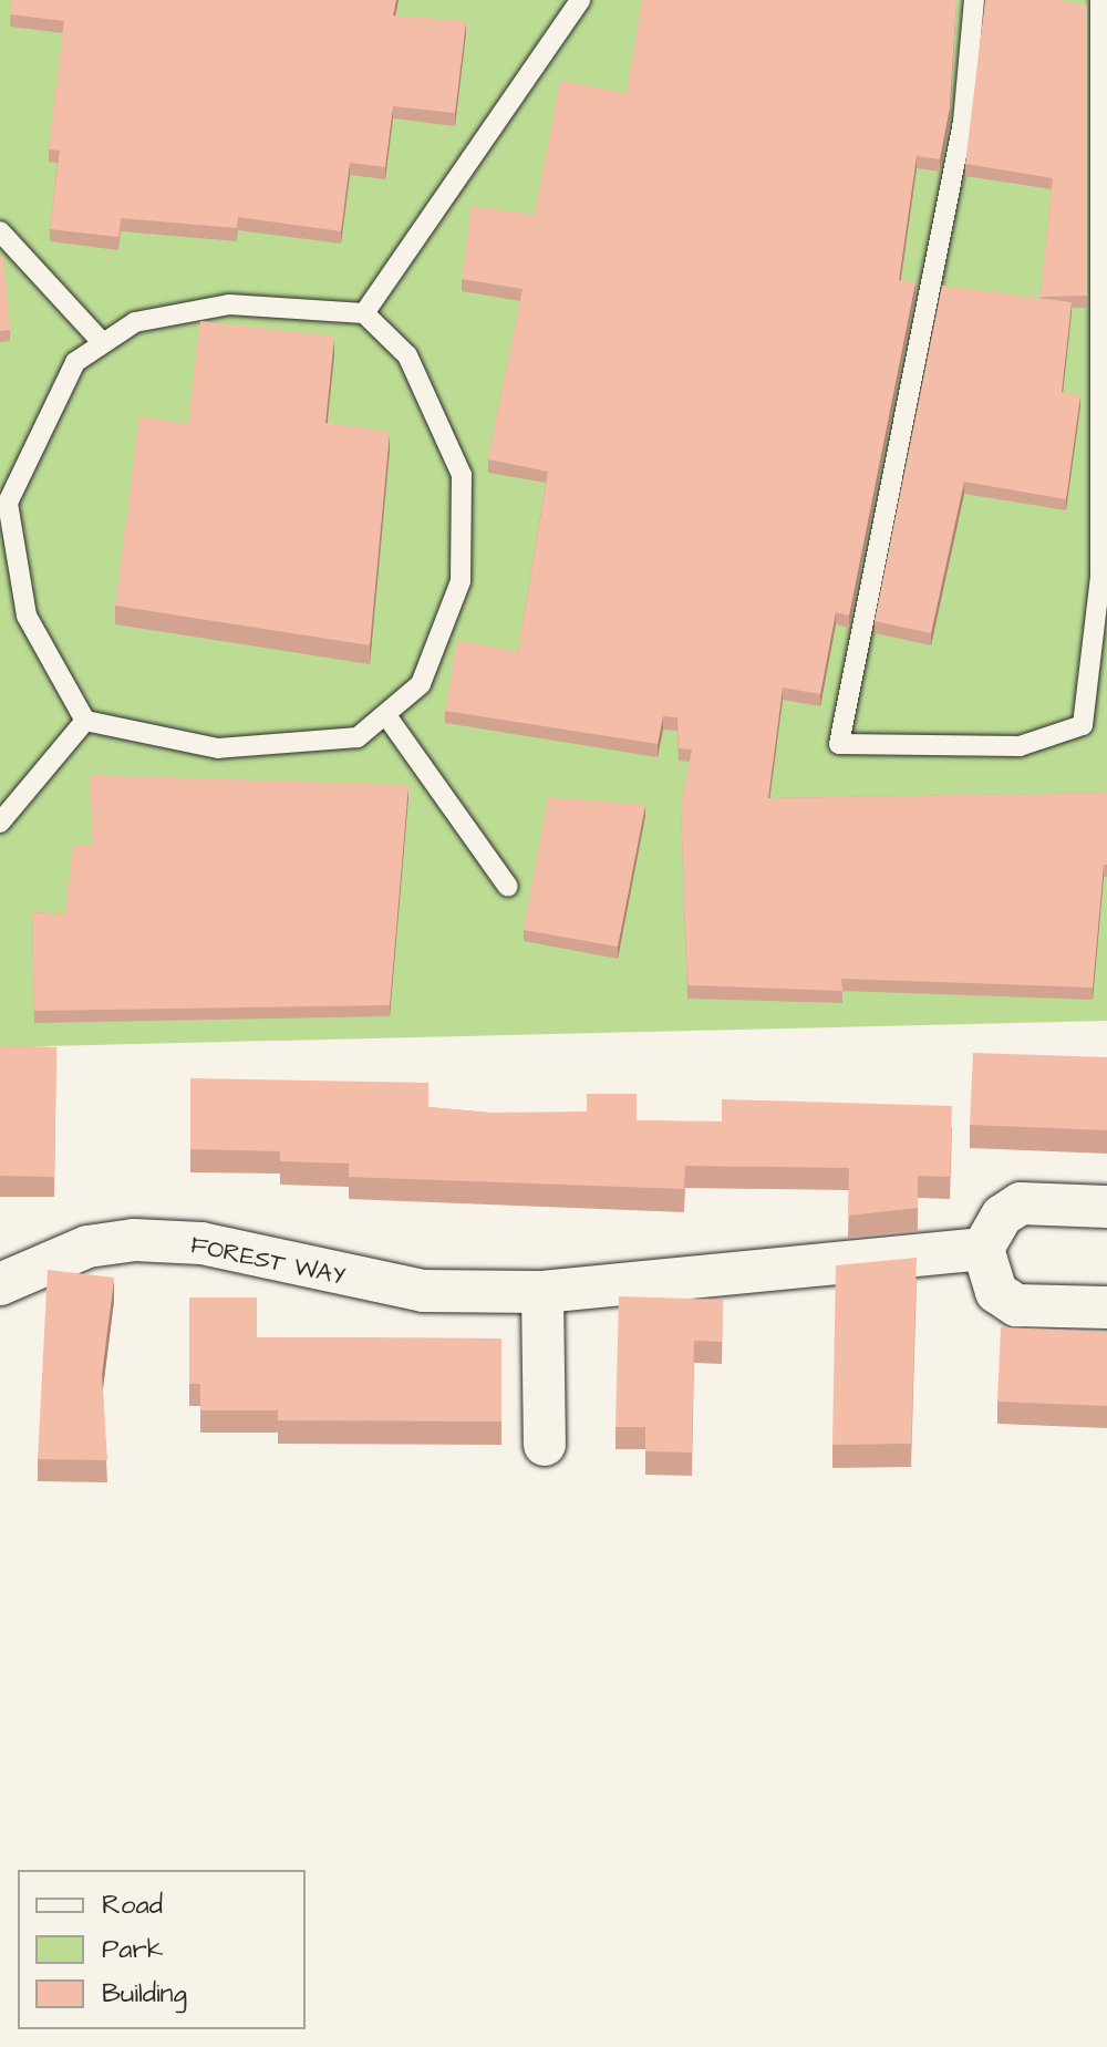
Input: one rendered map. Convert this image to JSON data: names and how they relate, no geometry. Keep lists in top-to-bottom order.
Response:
{
  "streets": {
    "street": ["FOREST WAY"]
  },
  "legend": ["Road", "Park", "Building"]
}
